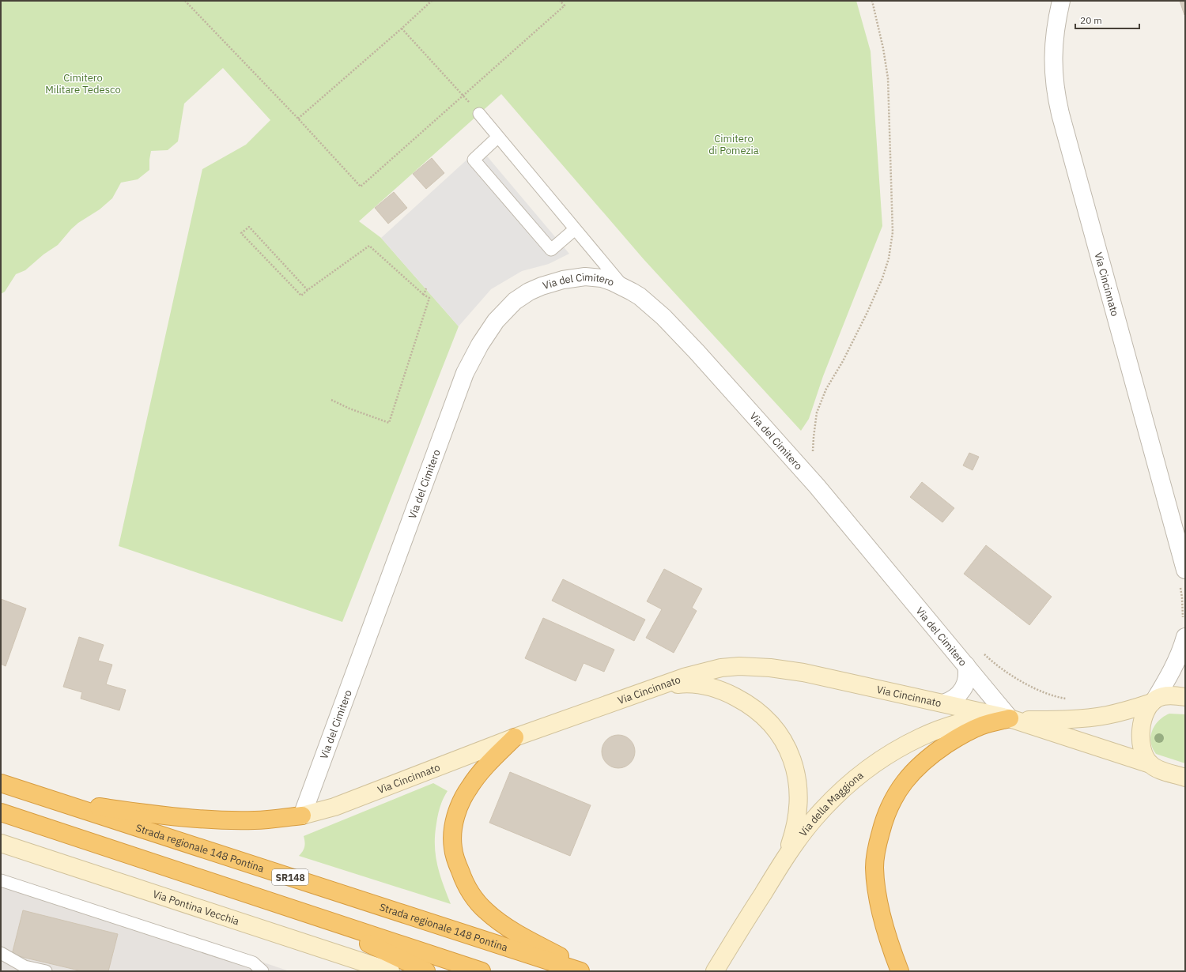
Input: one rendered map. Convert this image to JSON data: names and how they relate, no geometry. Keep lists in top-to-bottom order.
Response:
{
  "streets": {
    "highway": ["Strada regionale 148 Pontina", "SR148"],
    "street": [
      "Via Cincinnato",
      "Via del Cimitero",
      "Via della Maggiona",
      "Via Pontina Vecchia"
    ]
  },
  "crossings": [
    ["Via Cincinnato", "Via del Cimitero"],
    ["Via Cincinnato", "Via della Maggiona"],
    ["Via del Cimitero", "Via della Maggiona"]
  ],
  "parks": ["Cimitero Militare Tedesco", "Cimitero di Pomezia"],
  "scale_bar": "20 m"
}
